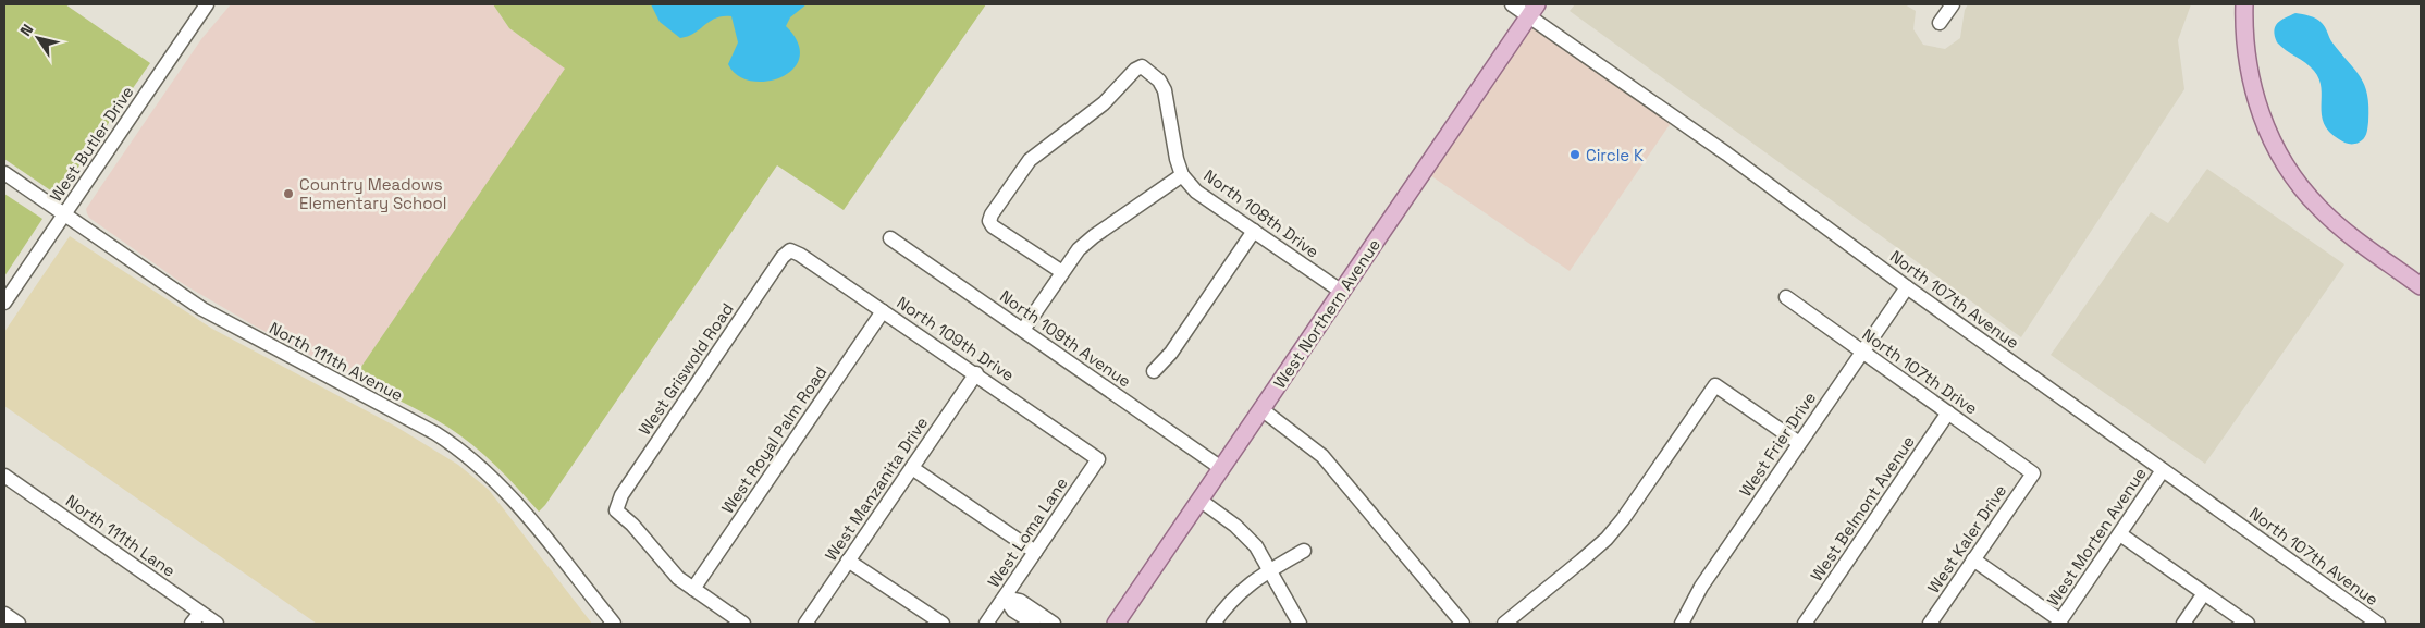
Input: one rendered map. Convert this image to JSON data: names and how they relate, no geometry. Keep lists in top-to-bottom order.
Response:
{
  "streets": {
    "main road": ["West Northern Avenue"],
    "street": [
      "West Butler Drive",
      "North 108th Drive",
      "North 107th Avenue",
      "North 109th Drive",
      "North 109th Avenue",
      "North 111th Avenue",
      "West Griswold Road",
      "North 107th Drive",
      "West Royal Palm Road",
      "West Frier Drive",
      "West Manzanita Drive",
      "West Belmont Avenue",
      "West Loma Lane",
      "North 111th Lane",
      "West Morten Avenue",
      "West Kaler Drive"
    ]
  },
  "crossings": [
    ["West Butler Drive", "North 111th Avenue"],
    ["North 108th Drive", "West Northern Avenue"],
    ["North 107th Avenue", "West Northern Avenue"],
    ["North 107th Avenue", "West Frier Drive"],
    ["North 107th Avenue", "West Morten Avenue"],
    ["West Northern Avenue", "North 109th Avenue"],
    ["North 109th Drive", "West Griswold Road"],
    ["North 109th Drive", "West Royal Palm Road"],
    ["North 109th Drive", "West Manzanita Drive"],
    ["North 109th Drive", "West Loma Lane"],
    ["West Griswold Road", "West Royal Palm Road"],
    ["North 107th Drive", "West Frier Drive"],
    ["North 107th Drive", "West Belmont Avenue"],
    ["North 107th Drive", "West Kaler Drive"]
  ],
  "places": ["Circle K", "Country Meadows Elementary School"],
  "north": "top left"
}
